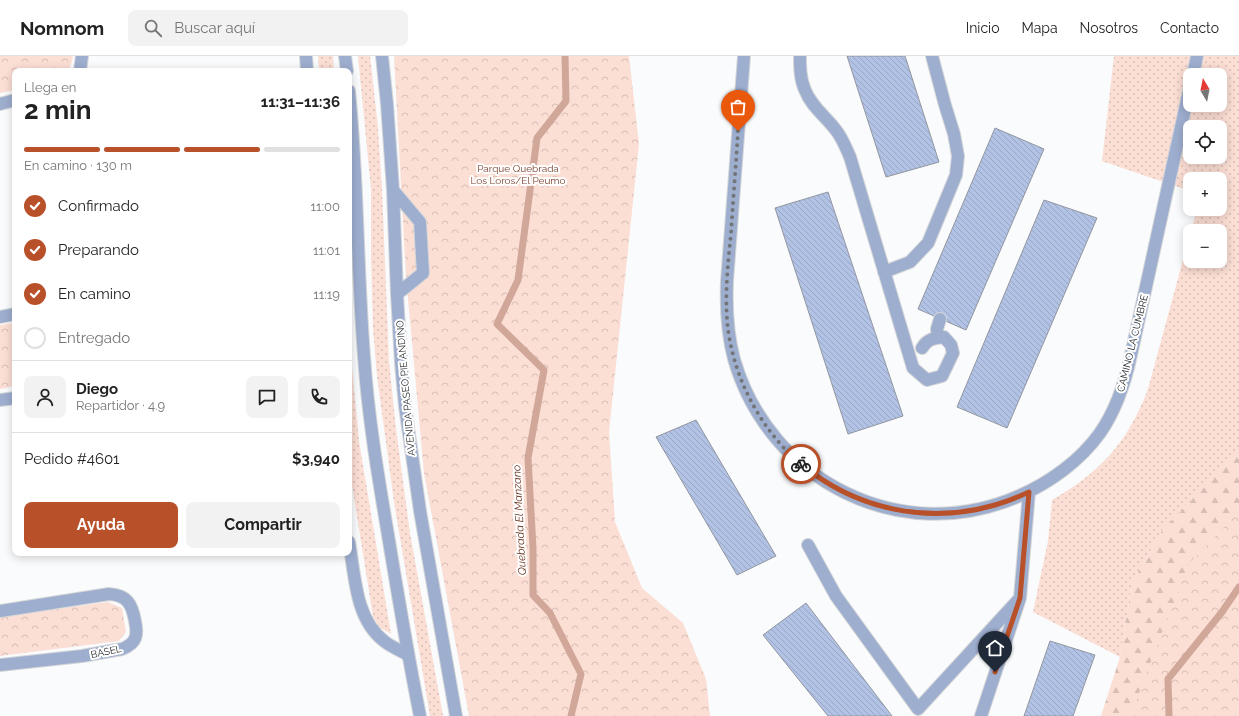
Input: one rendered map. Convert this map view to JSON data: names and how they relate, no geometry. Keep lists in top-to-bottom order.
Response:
{
  "streets": {
    "street": ["CAMINO LA CUMBRE", "AVENIDA PASEO PIE ANDINO", "BASEL"]
  },
  "water": ["Quebrada El Manzano"],
  "parks": ["Parque Quebrada Los Loros/El Peumo"],
  "north": "top",
  "page": {
    "header": "Nomnom",
    "search": "Buscar aquí",
    "nav": [
      "Inicio",
      "Mapa",
      "Nosotros",
      "Contacto"
    ],
    "map_buttons": ["+", "−"],
    "heading": ["2 min", "Llega en", "11:31–11:36"],
    "panel": [
      "Diego",
      "Repartidor · 4.9",
      "Pedido #4601",
      "$3,940"
    ],
    "bar": "En camino · 130 m",
    "list": [
      ["Confirmado", "11:00"],
      ["Preparando", "11:01"],
      ["En camino", "11:19"],
      "Entregado"
    ],
    "buttons": ["Ayuda", "Compartir"]
  }
}
